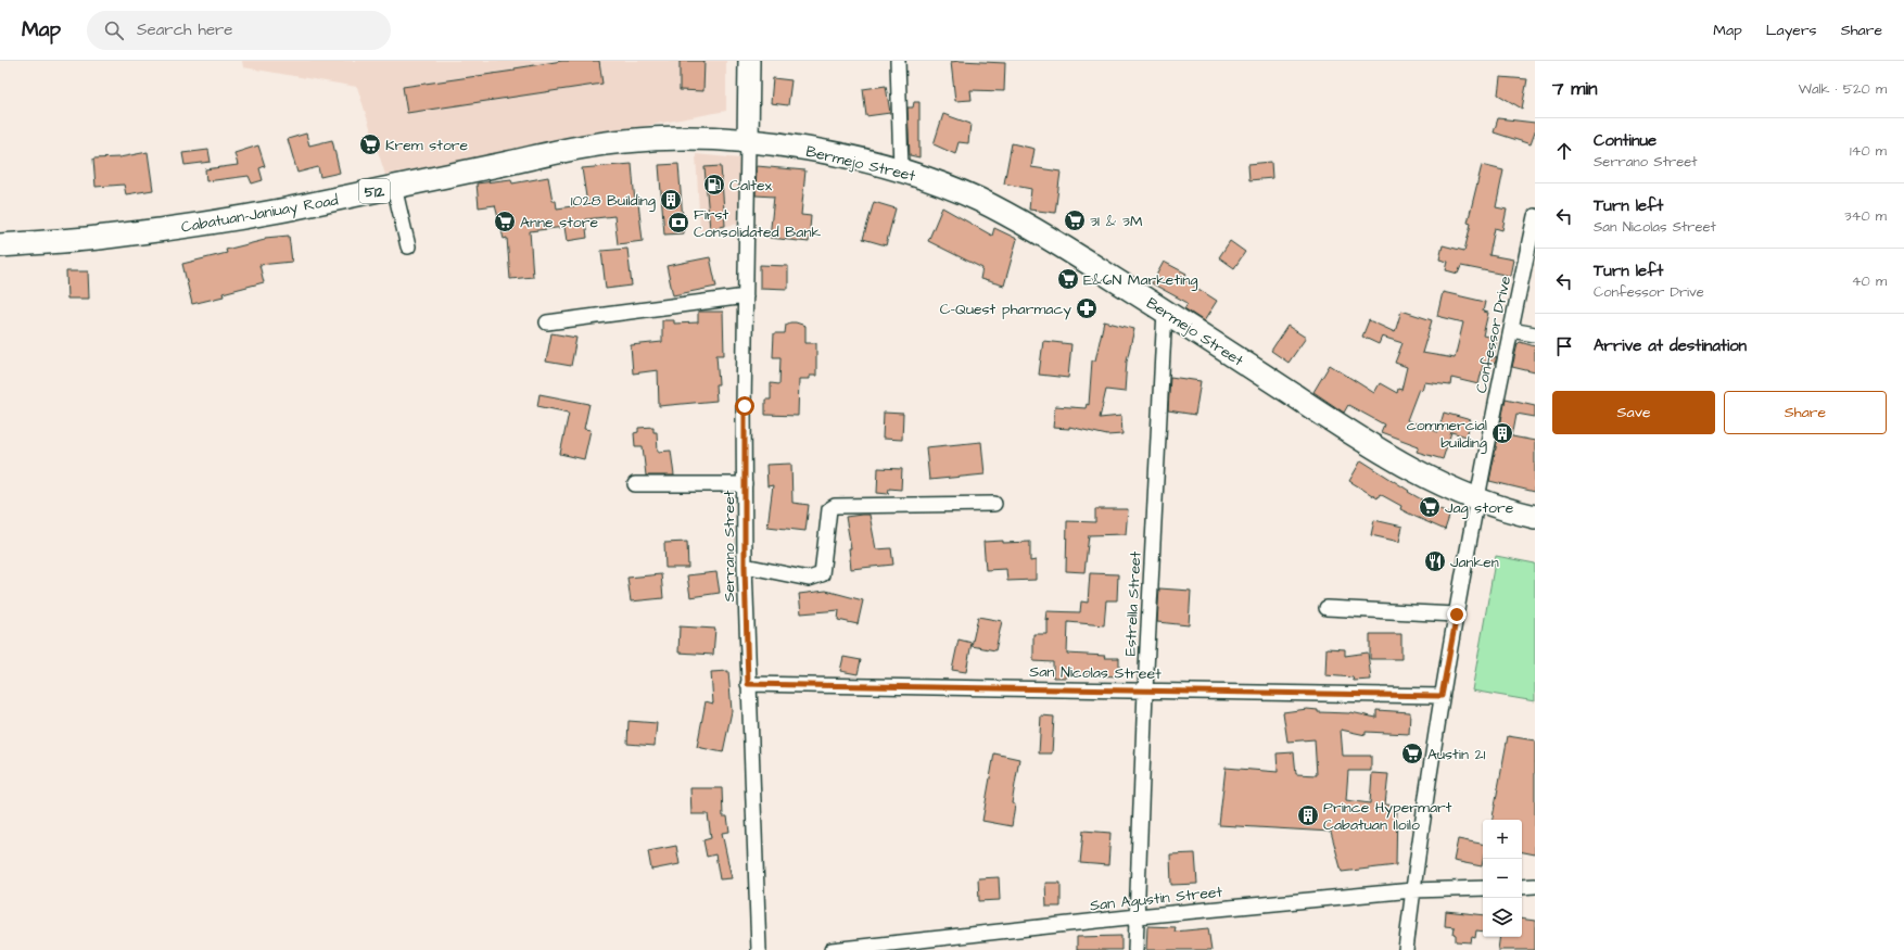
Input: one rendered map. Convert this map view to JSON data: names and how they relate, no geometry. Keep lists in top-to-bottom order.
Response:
{
  "streets": {
    "main road": ["Bermejo Street", "512", "Cabatuan-Janiuay Road"],
    "street": [
      "Confessor Drive",
      "Serrano Street",
      "Estrella Street",
      "San Nicolas Street",
      "San Agustin Street"
    ]
  },
  "crossings": [
    ["Bermejo Street", "Cabatuan-Janiuay Road"],
    ["Bermejo Street", "Confessor Drive"],
    ["Bermejo Street", "Serrano Street"],
    ["Bermejo Street", "Estrella Street"],
    ["Cabatuan-Janiuay Road", "Serrano Street"],
    ["Confessor Drive", "San Nicolas Street"],
    ["Confessor Drive", "San Agustin Street"],
    ["Serrano Street", "San Nicolas Street"],
    ["Estrella Street", "San Nicolas Street"],
    ["Estrella Street", "San Agustin Street"]
  ],
  "places": {
    "supermarket": [
      "Krem store",
      "3I & 3M",
      "Anne store",
      "E&6N Marketing",
      "Jag store",
      "Austin 21"
    ],
    "fuel station": ["Caltex"],
    "building": ["1028 Building", "commercial building", "Prince Hypermart Cabatuan Iloilo"],
    "bank": ["First Consolidated Bank"],
    "pharmacy": ["C-Quest pharmacy"],
    "restaurant": ["Janken"]
  },
  "page": {
    "header": "Map",
    "search": "Search here",
    "nav": ["Map", "Layers", "Share"],
    "heading": ["7 min", "Walk · 520 m"],
    "list": [
      ["Continue", "Serrano Street", "140 m"],
      ["Turn left", "San Nicolas Street", "340 m"],
      ["Turn left", "Confessor Drive", "40 m"],
      "Arrive at destination"
    ],
    "buttons": ["Save", "Share"],
    "map_buttons": ["+", "−"]
  }
}
